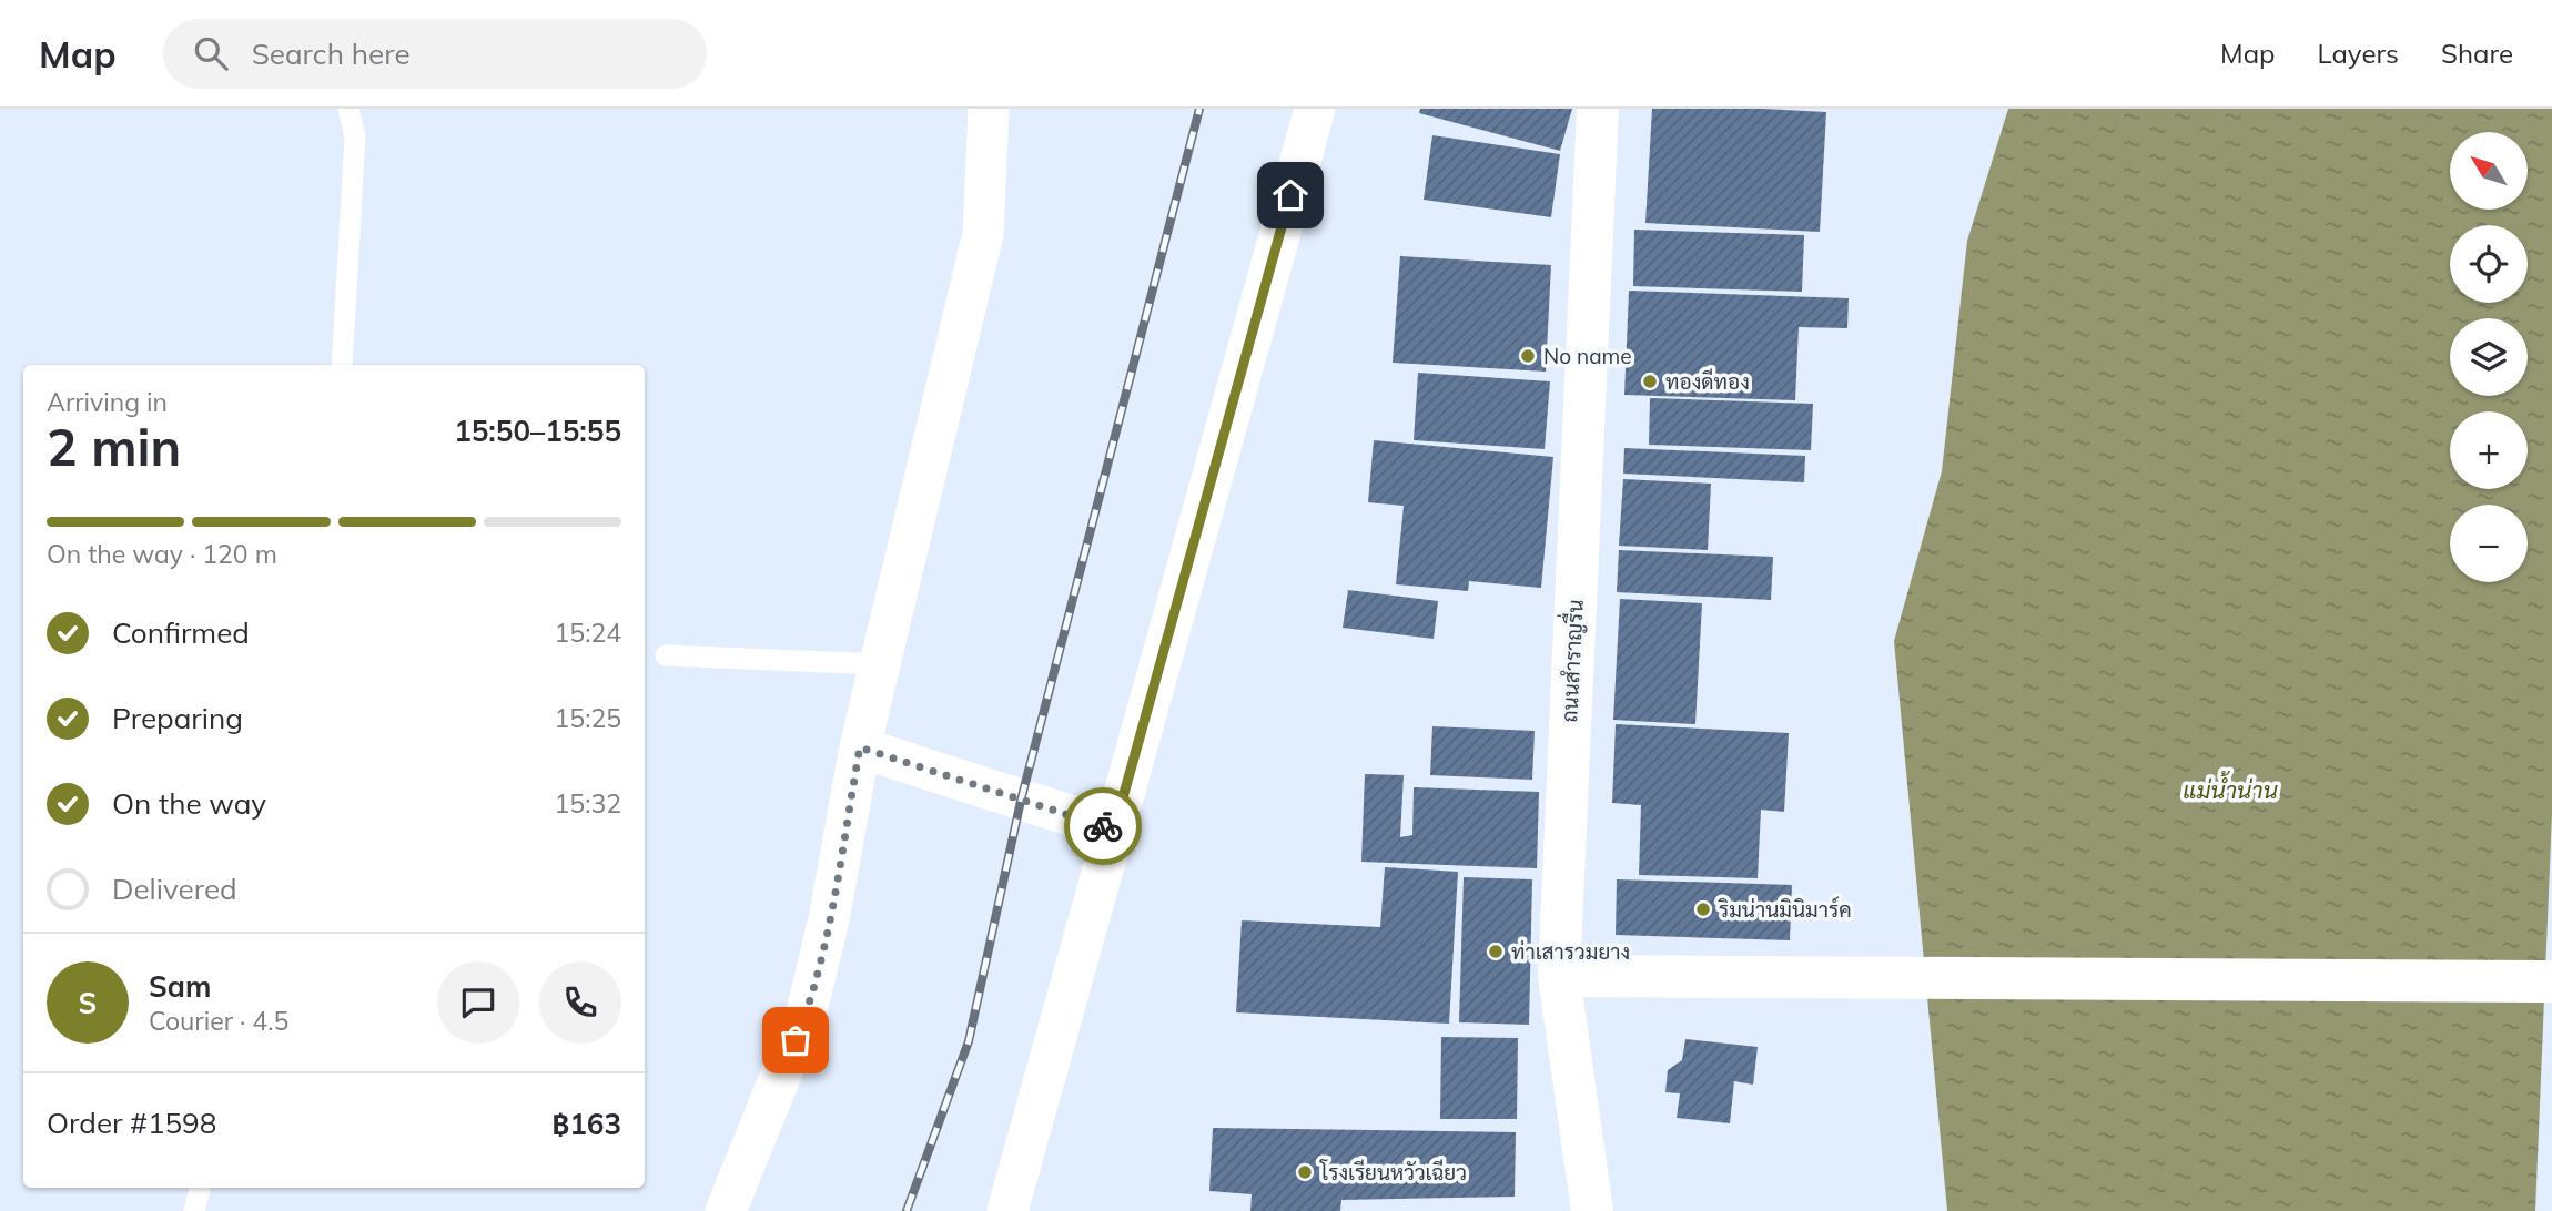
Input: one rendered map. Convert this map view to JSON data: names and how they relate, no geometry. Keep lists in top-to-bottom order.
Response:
{
  "streets": {
    "street": ["ถนนสำราญรื่น"]
  },
  "water": ["แม่น้ำน่าน"],
  "places": [
    "No name",
    "ทองดีทอง",
    "ริมน่านมินิมาร์ค",
    "ท่าเสารวมยาง",
    "โรงเรียนหวัวเฉียว"
  ],
  "north": "top left",
  "page": {
    "header": "Map",
    "search": "Search here",
    "nav": ["Map", "Layers", "Share"],
    "map_buttons": ["+", "−"],
    "heading": ["2 min", "Arriving in", "15:50–15:55"],
    "panel": [
      "Sam",
      "Courier · 4.5",
      "Order #1598",
      "฿163"
    ],
    "bar": "On the way · 120 m",
    "list": [
      ["Confirmed", "15:24"],
      ["Preparing", "15:25"],
      ["On the way", "15:32"],
      "Delivered"
    ],
    "round": "S"
  }
}
